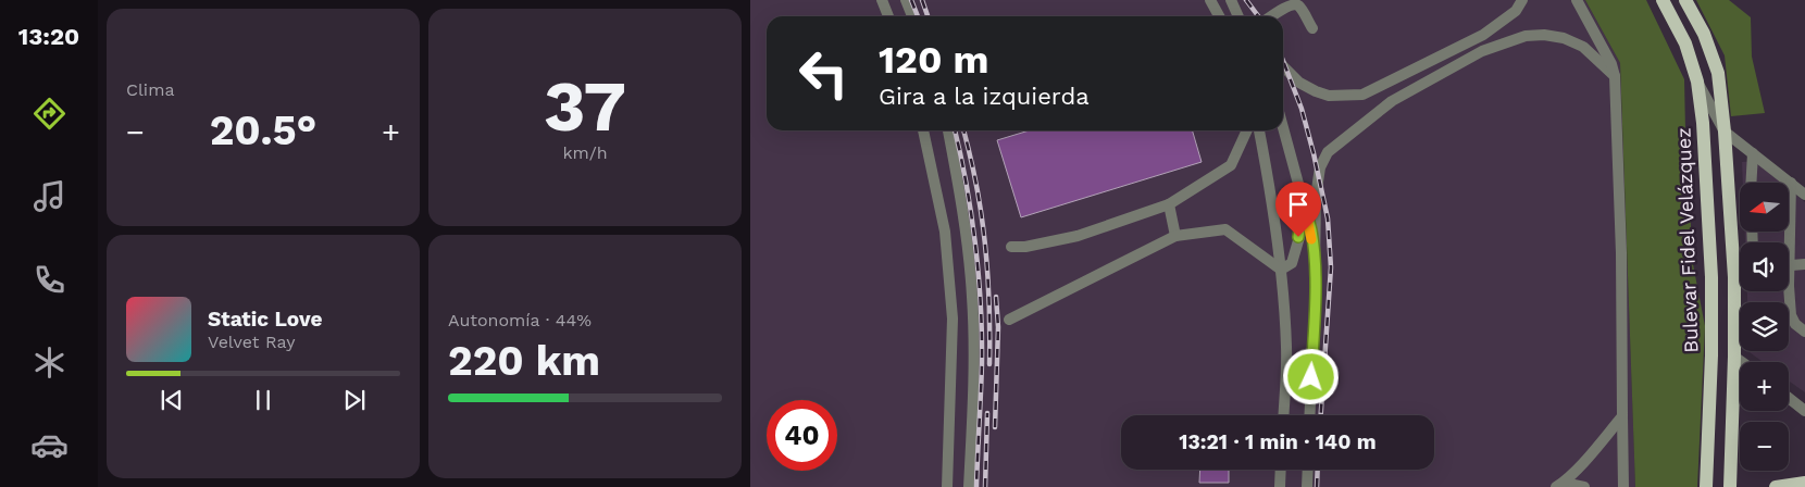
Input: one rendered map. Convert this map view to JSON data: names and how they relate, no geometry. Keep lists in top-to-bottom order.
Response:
{
  "streets": {
    "main road": ["Bulevar Fidel Velázquez"]
  },
  "north": "left",
  "page": {
    "tabs": "13:20",
    "tile": [
      "Clima",
      ["37", "km/h"],
      ["Autonomía · 44%", "220 km"]
    ],
    "turn": ["120 m", "Gira a la izquierda"],
    "heat": ["−", "20.5°", "+"],
    "map_buttons": ["+", "−"],
    "song": ["Static Love", "Velvet Ray"],
    "limit": "40",
    "trip": "13:21 · 1 min · 140 m"
  }
}
